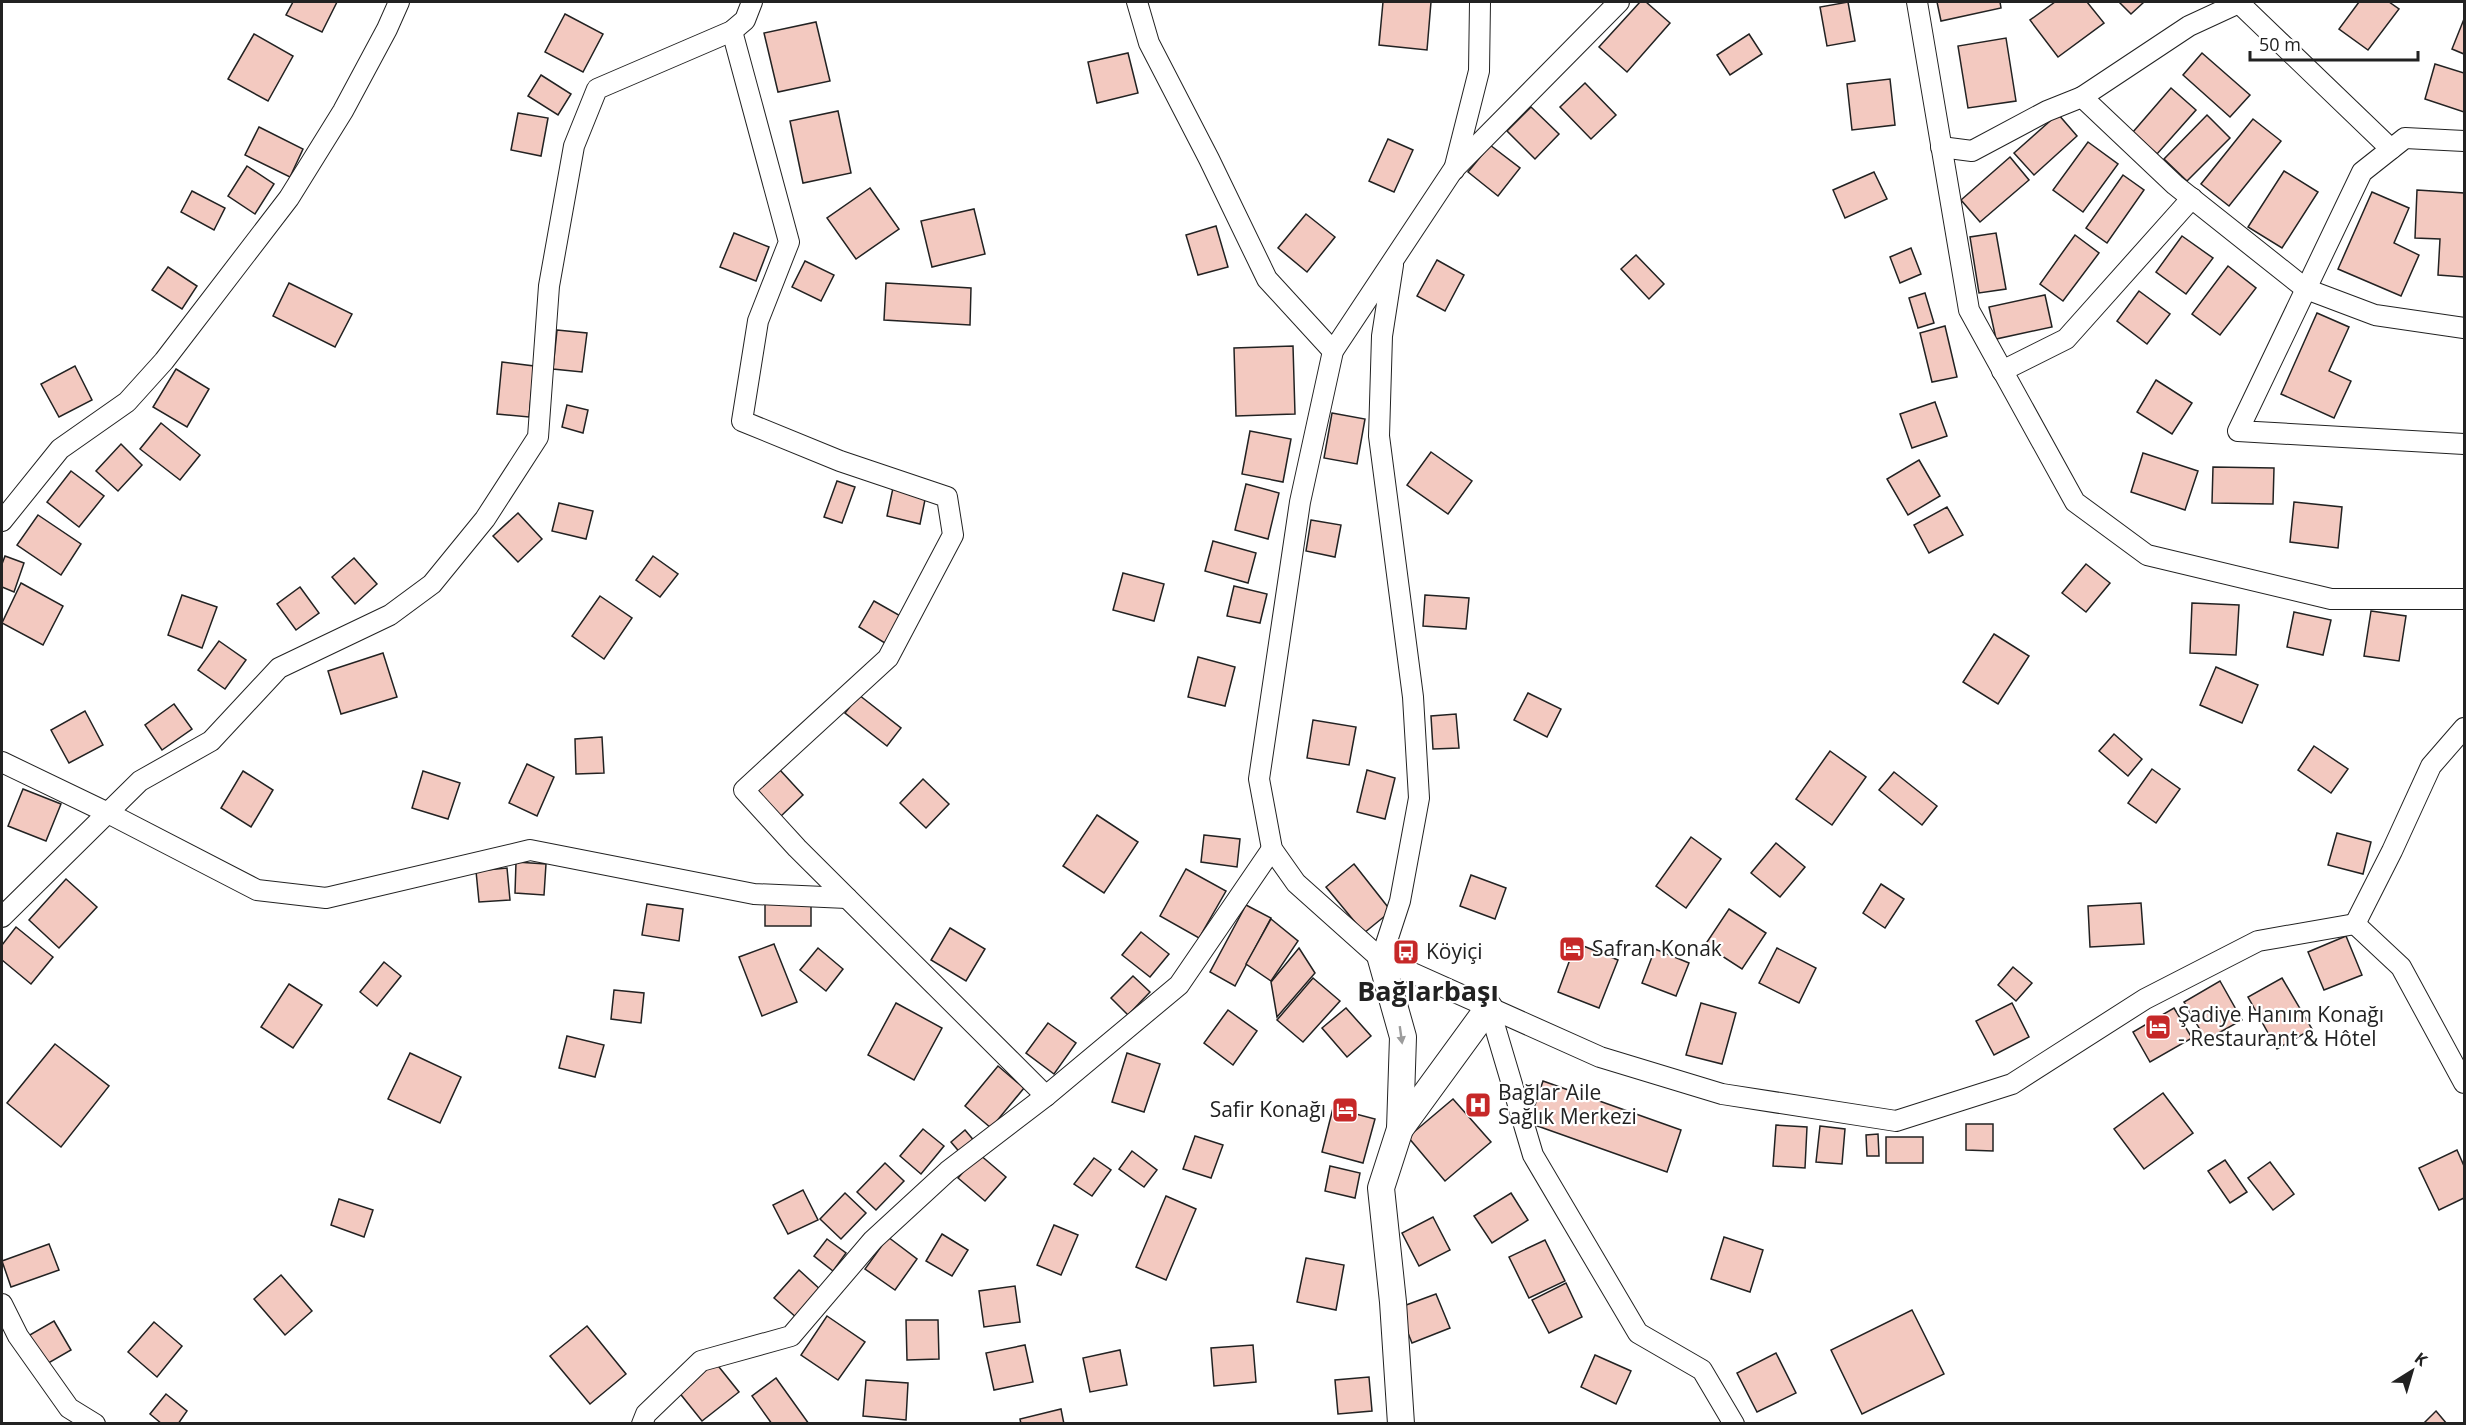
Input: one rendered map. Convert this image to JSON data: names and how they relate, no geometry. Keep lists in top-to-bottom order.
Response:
{
  "districts": ["Bağlarbaşı"],
  "places": {
    "hotel": ["Safran Konak", "Şadiye Hanım Konağı - Restaurant & Hôtel", "Safir Konağı"],
    "bus stop": ["Köyiçi"],
    "hospital": ["Bağlar Aile Sağlık Merkezi"]
  },
  "scale_bar": "50 m",
  "north": "top right"
}
